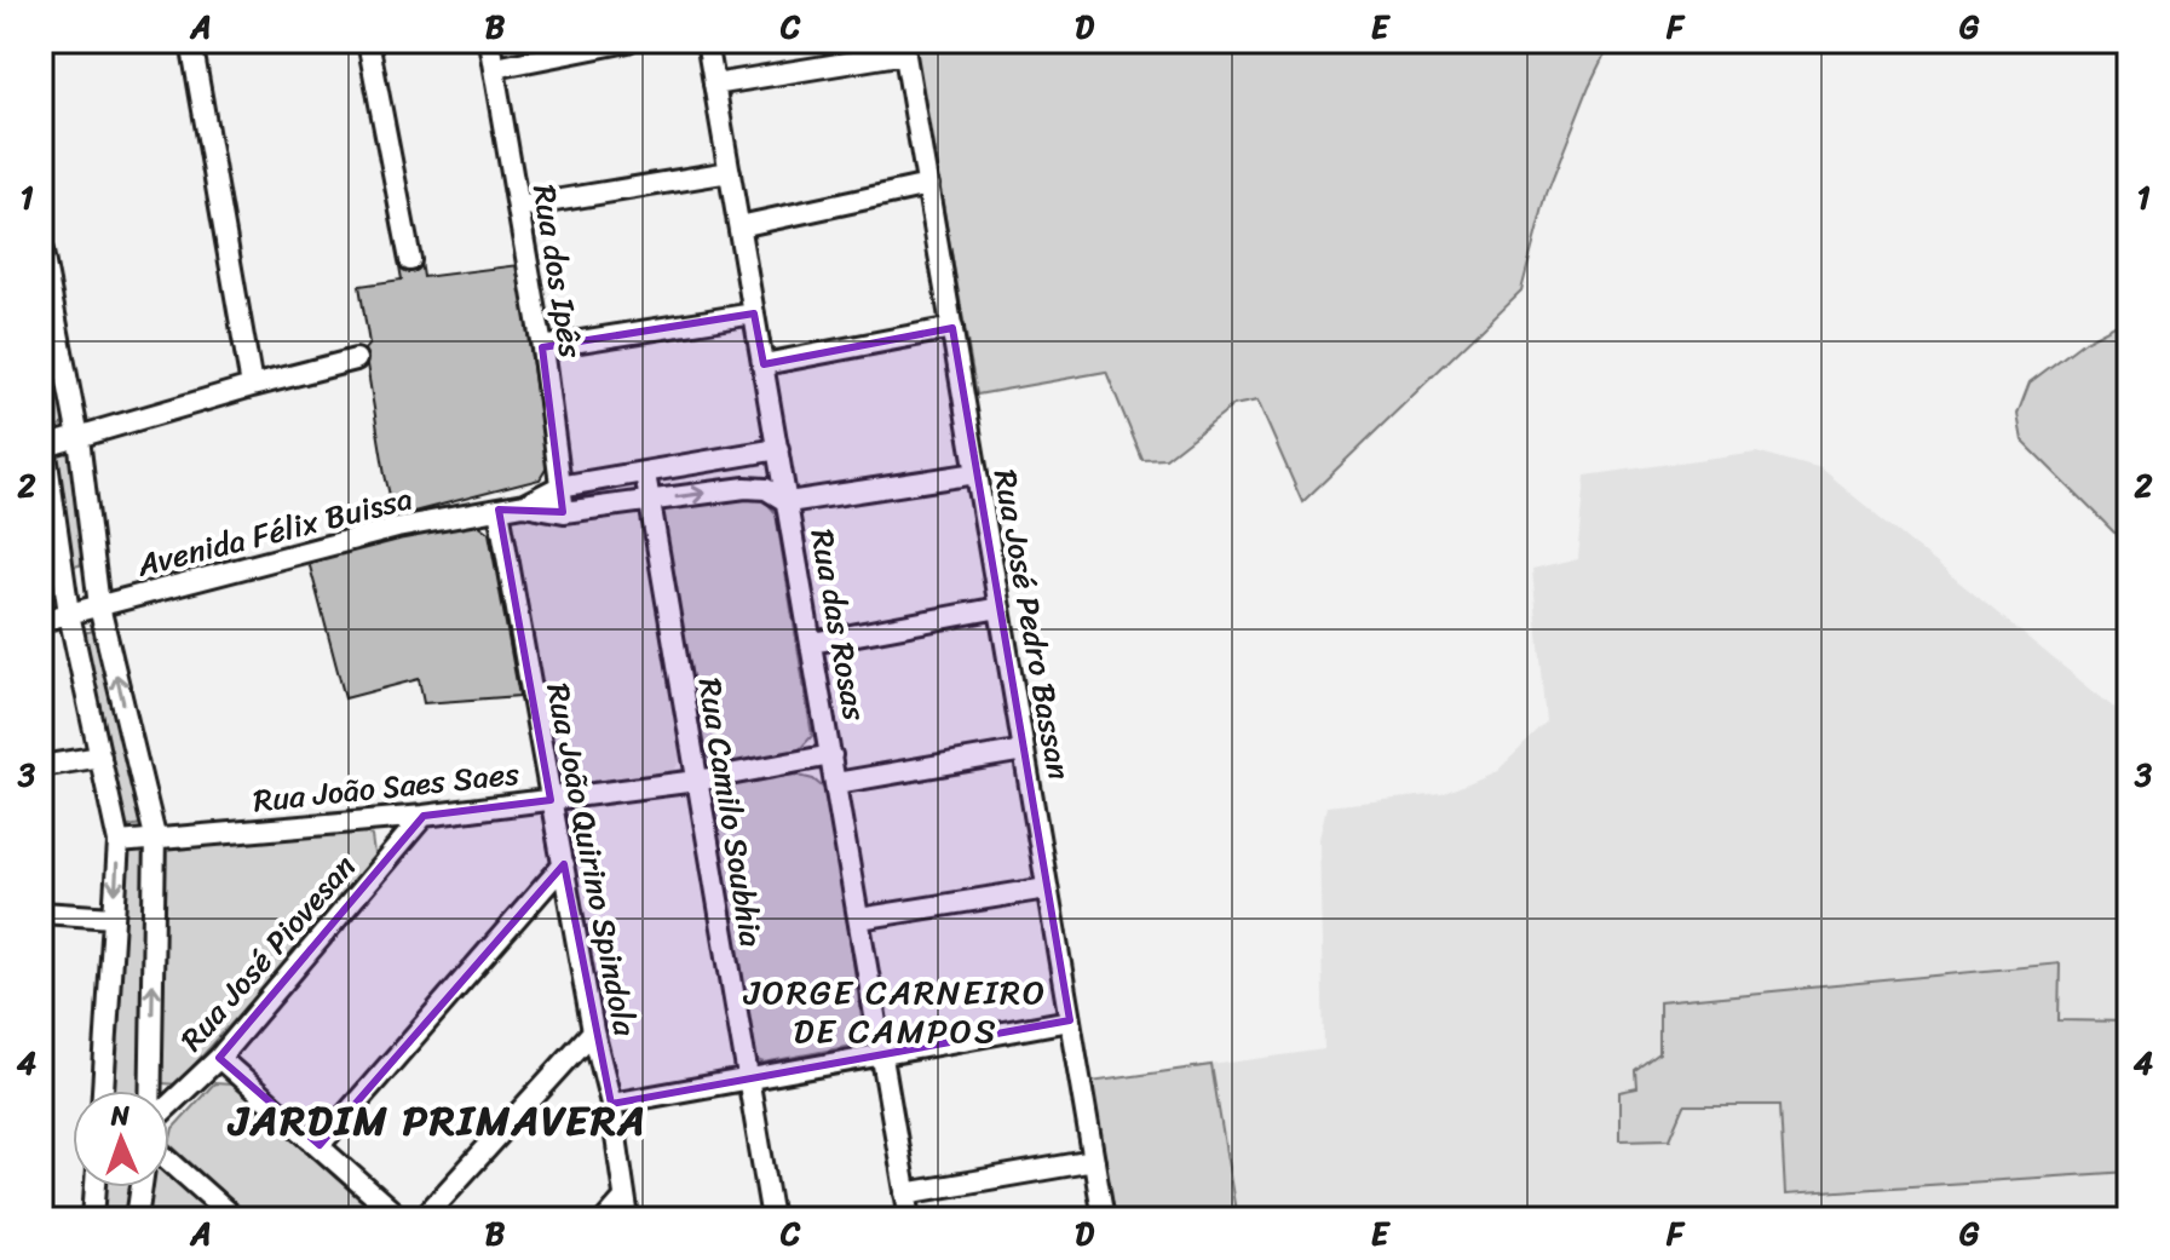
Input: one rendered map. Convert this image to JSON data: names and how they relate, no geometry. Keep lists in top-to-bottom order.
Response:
{
  "streets": {
    "street": [
      "Rua dos Ipês",
      "Avenida Félix Buissa",
      "Rua das Rosas",
      "Rua José Pedro Bassan",
      "Rua João Saes Saes",
      "Rua Camilo Soubhia",
      "Rua João Quirino Spindola",
      "Rua José Piovesan"
    ]
  },
  "crossings": [
    ["Rua dos Ipês", "Avenida Félix Buissa"],
    ["Avenida Félix Buissa", "Rua das Rosas"],
    ["Avenida Félix Buissa", "Rua Camilo Soubhia"],
    ["Avenida Félix Buissa", "Rua João Quirino Spindola"],
    ["Rua das Rosas", "Rua João Saes Saes"],
    ["Rua João Saes Saes", "Rua Camilo Soubhia"],
    ["Rua João Saes Saes", "Rua João Quirino Spindola"],
    ["Rua João Saes Saes", "Rua José Piovesan"]
  ],
  "districts": ["JORGE CARNEIRO DE CAMPOS", "JARDIM PRIMAVERA"],
  "north": "top",
  "grid": {
    "columns": [
      "A",
      "B",
      "C",
      "D",
      "E",
      "F",
      "G"
    ],
    "rows": [
      "1",
      "2",
      "3",
      "4"
    ]
  }
}
